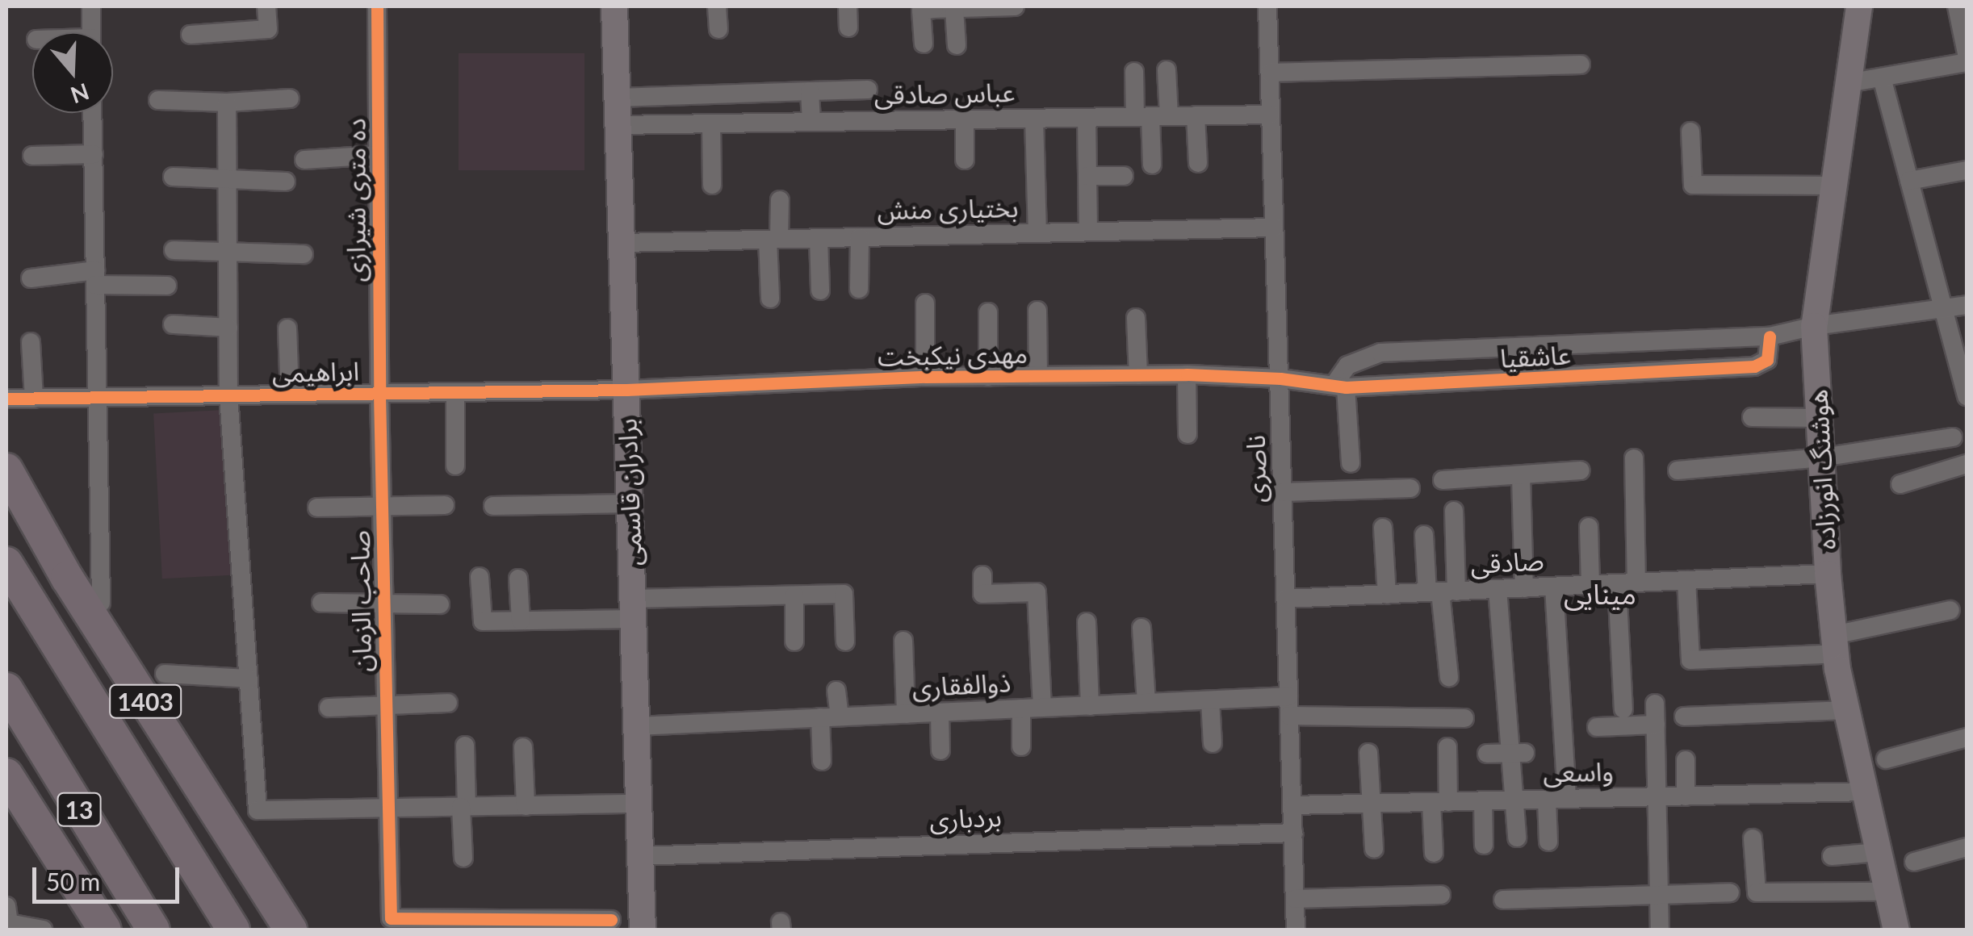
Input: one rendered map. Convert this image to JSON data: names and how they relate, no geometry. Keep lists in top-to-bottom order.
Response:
{
  "streets": {
    "highway": ["1403", "13"],
    "main road": ["هوشنگ انورزاده", "برادران قاسمی"],
    "street": [
      "عباس صادقی",
      "ده متری شیرازی",
      "بختیاری منش",
      "مهدی نیکبخت",
      "عاشقیا",
      "ابراهیمی",
      "ناصری",
      "صادقی",
      "صاحب الزمان",
      "ذوالفقاری",
      "واسعی",
      "بردباری"
    ]
  },
  "crossings": [
    ["عباس صادقی", "ناصری"],
    ["عباس صادقی", "برادران قاسمی"],
    ["ده متری شیرازی", "ابراهیمی"],
    ["ده متری شیرازی", "صاحب الزمان"],
    ["بختیاری منش", "ناصری"],
    ["بختیاری منش", "برادران قاسمی"],
    ["مهدی نیکبخت", "عاشقیا"],
    ["مهدی نیکبخت", "ابراهیمی"],
    ["مهدی نیکبخت", "ناصری"],
    ["مهدی نیکبخت", "برادران قاسمی"],
    ["عاشقیا", "ناصری"],
    ["ابراهیمی", "برادران قاسمی"],
    ["ابراهیمی", "صاحب الزمان"],
    ["ناصری", "صادقی"],
    ["ناصری", "ذوالفقاری"],
    ["ناصری", "واسعی"],
    ["ناصری", "بردباری"],
    ["هوشنگ انورزاده", "صادقی"],
    ["هوشنگ انورزاده", "واسعی"],
    ["برادران قاسمی", "ذوالفقاری"],
    ["برادران قاسمی", "بردباری"]
  ],
  "districts": ["مینایی"],
  "scale_bar": "50 m",
  "north": "bottom"
}
